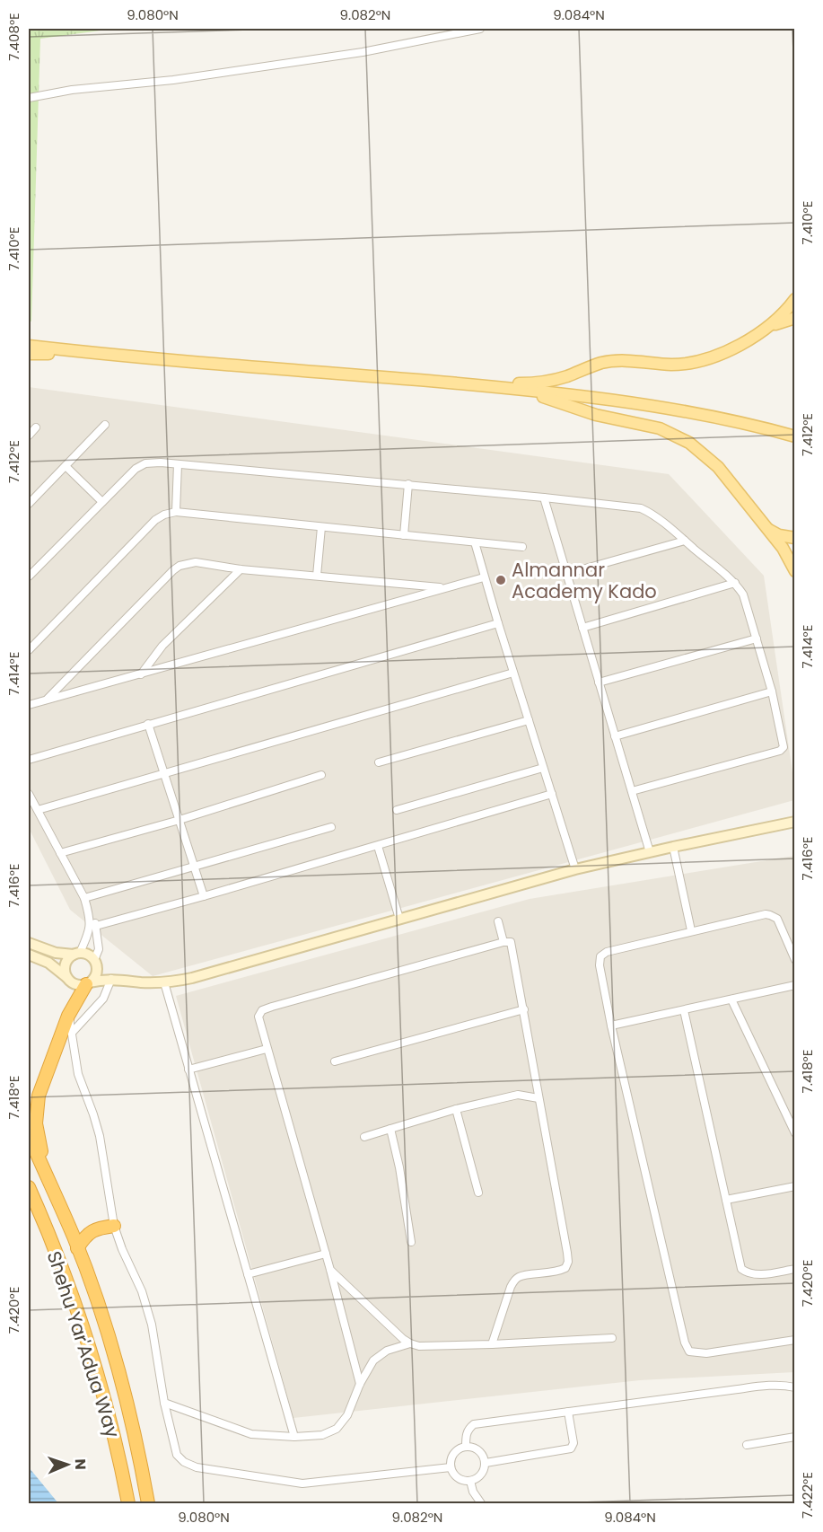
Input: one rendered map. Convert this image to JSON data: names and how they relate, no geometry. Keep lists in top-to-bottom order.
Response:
{
  "streets": {
    "highway": ["Shehu Yar'Adua Way"]
  },
  "places": ["Almannar Academy Kado"],
  "north": "right",
  "coordinates": [
    "9.080°N",
    "9.082°N",
    "9.084°N",
    "7.408°E",
    "7.410°E",
    "7.412°E",
    "7.414°E",
    "7.416°E",
    "7.418°E",
    "7.420°E",
    "7.422°E"
  ]
}
